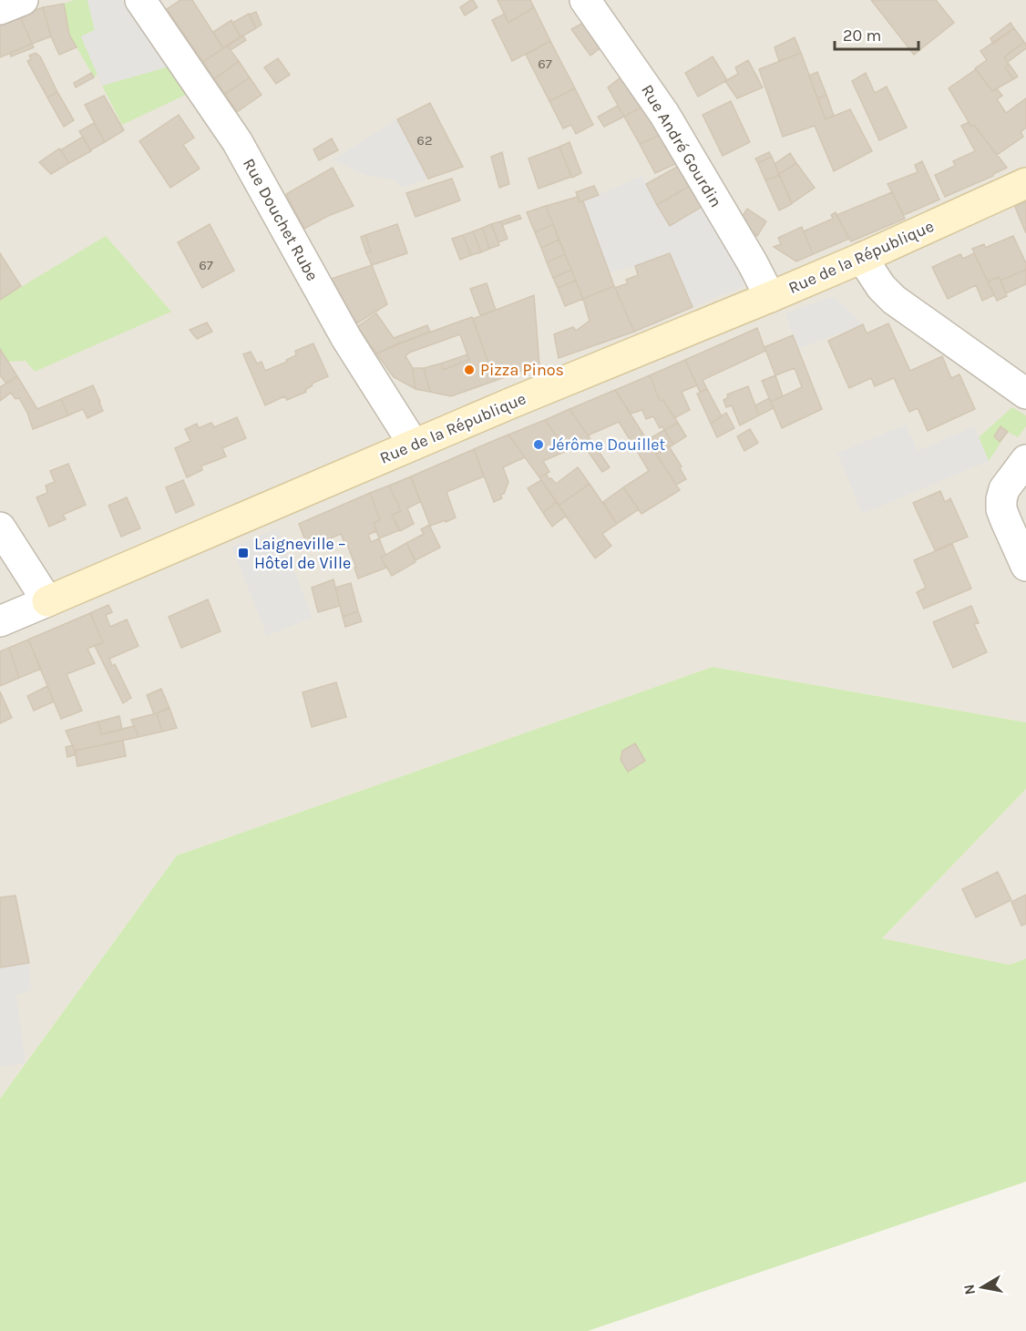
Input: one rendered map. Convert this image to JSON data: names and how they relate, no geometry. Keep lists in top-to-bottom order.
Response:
{
  "streets": {
    "main road": ["Rue de la République"],
    "street": ["Rue André Gourdin", "Rue Douchet Rube"]
  },
  "crossings": [
    ["Rue André Gourdin", "Rue de la République"],
    ["Rue Douchet Rube", "Rue de la République"]
  ],
  "places": {
    "other": ["Pizza Pinos", "Jérôme Douillet"],
    "transit": ["Laigneville – Hôtel de Ville"]
  },
  "house_numbers": ["67", "62", "67"],
  "scale_bar": "20 m",
  "north": "left"
}
